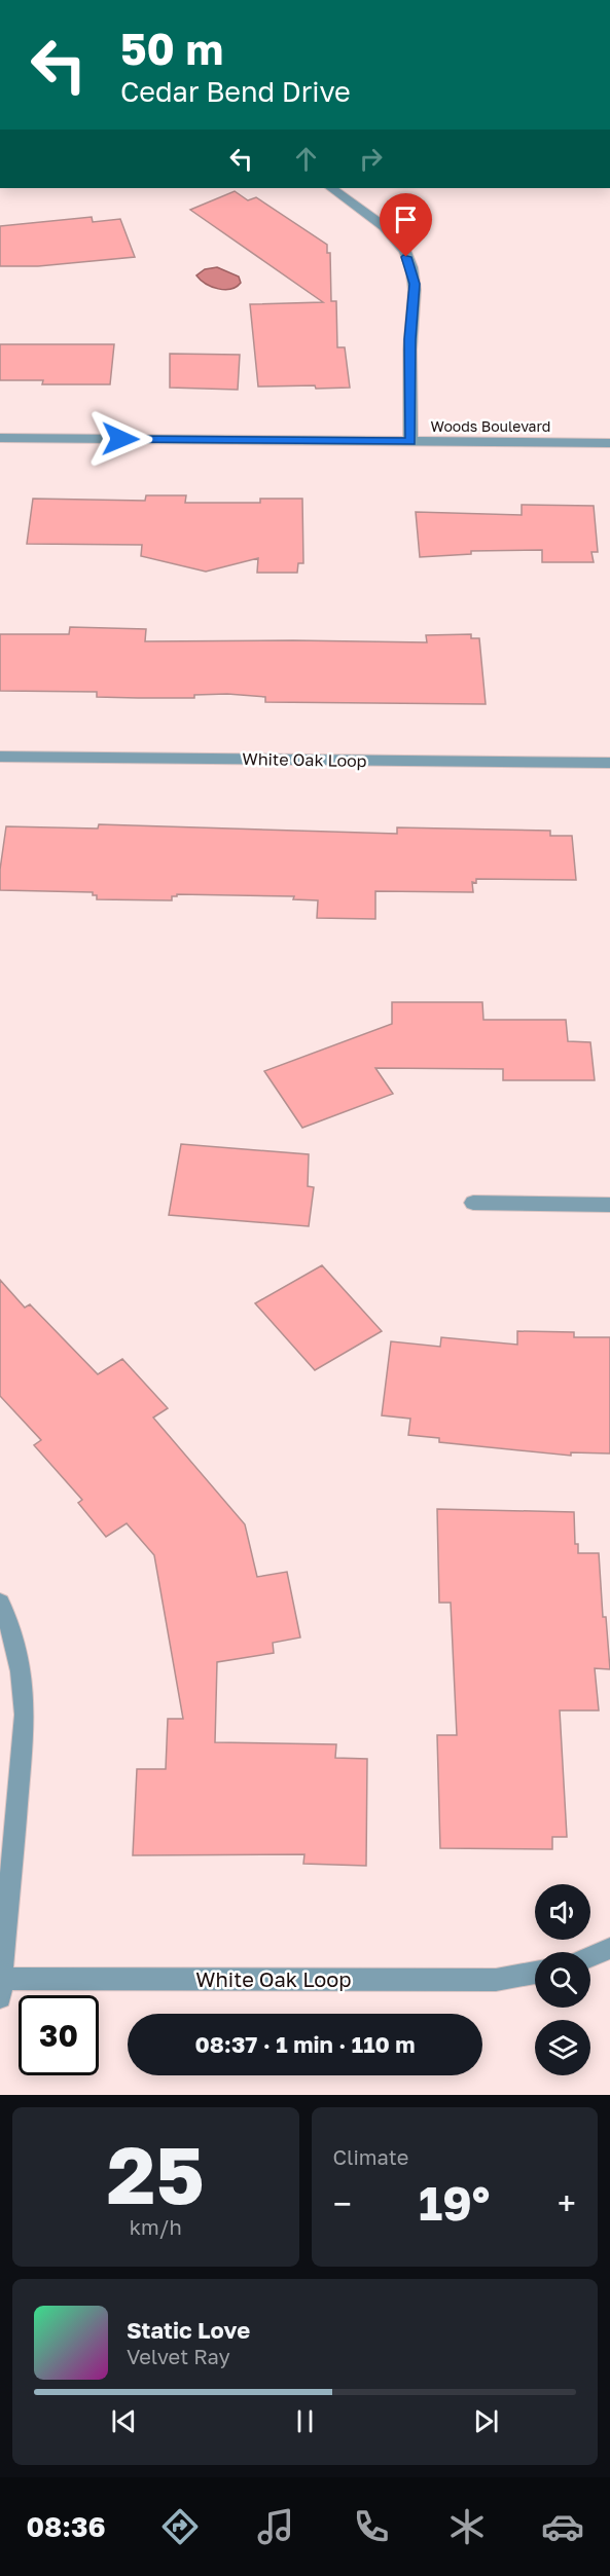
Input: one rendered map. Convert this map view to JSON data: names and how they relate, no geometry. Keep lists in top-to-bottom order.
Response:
{
  "streets": {
    "street": ["Woods Boulevard", "White Oak Loop"]
  },
  "page": {
    "turn": ["50 m", "Cedar Bend Drive"],
    "limit": "30",
    "trip": "08:37 · 1 min · 110 m",
    "tile": [
      ["25", "km/h"],
      "Climate"
    ],
    "heat": ["−", "19°", "+"],
    "song": ["Static Love", "Velvet Ray"],
    "tabs": "08:36"
  }
}
